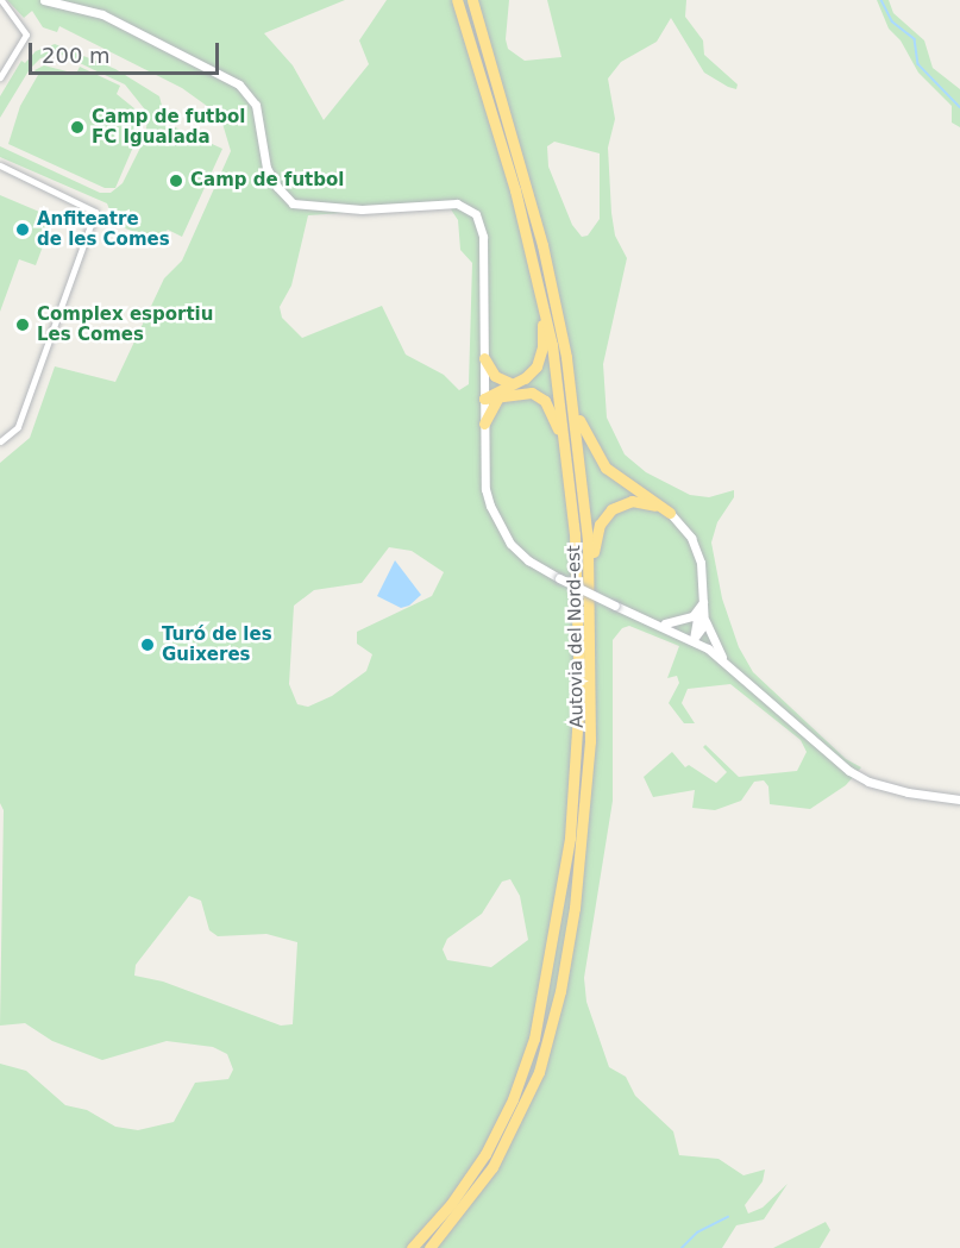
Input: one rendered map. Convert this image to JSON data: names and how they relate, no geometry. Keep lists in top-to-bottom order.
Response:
{
  "streets": {
    "highway": ["Autovia del Nord-est"]
  },
  "places": [
    "Camp de futbol FC Igualada",
    "Camp de futbol",
    "Anfiteatre de les Comes",
    "Complex esportiu Les Comes",
    "Turó de les Guixeres"
  ],
  "scale_bar": "200 m"
}
